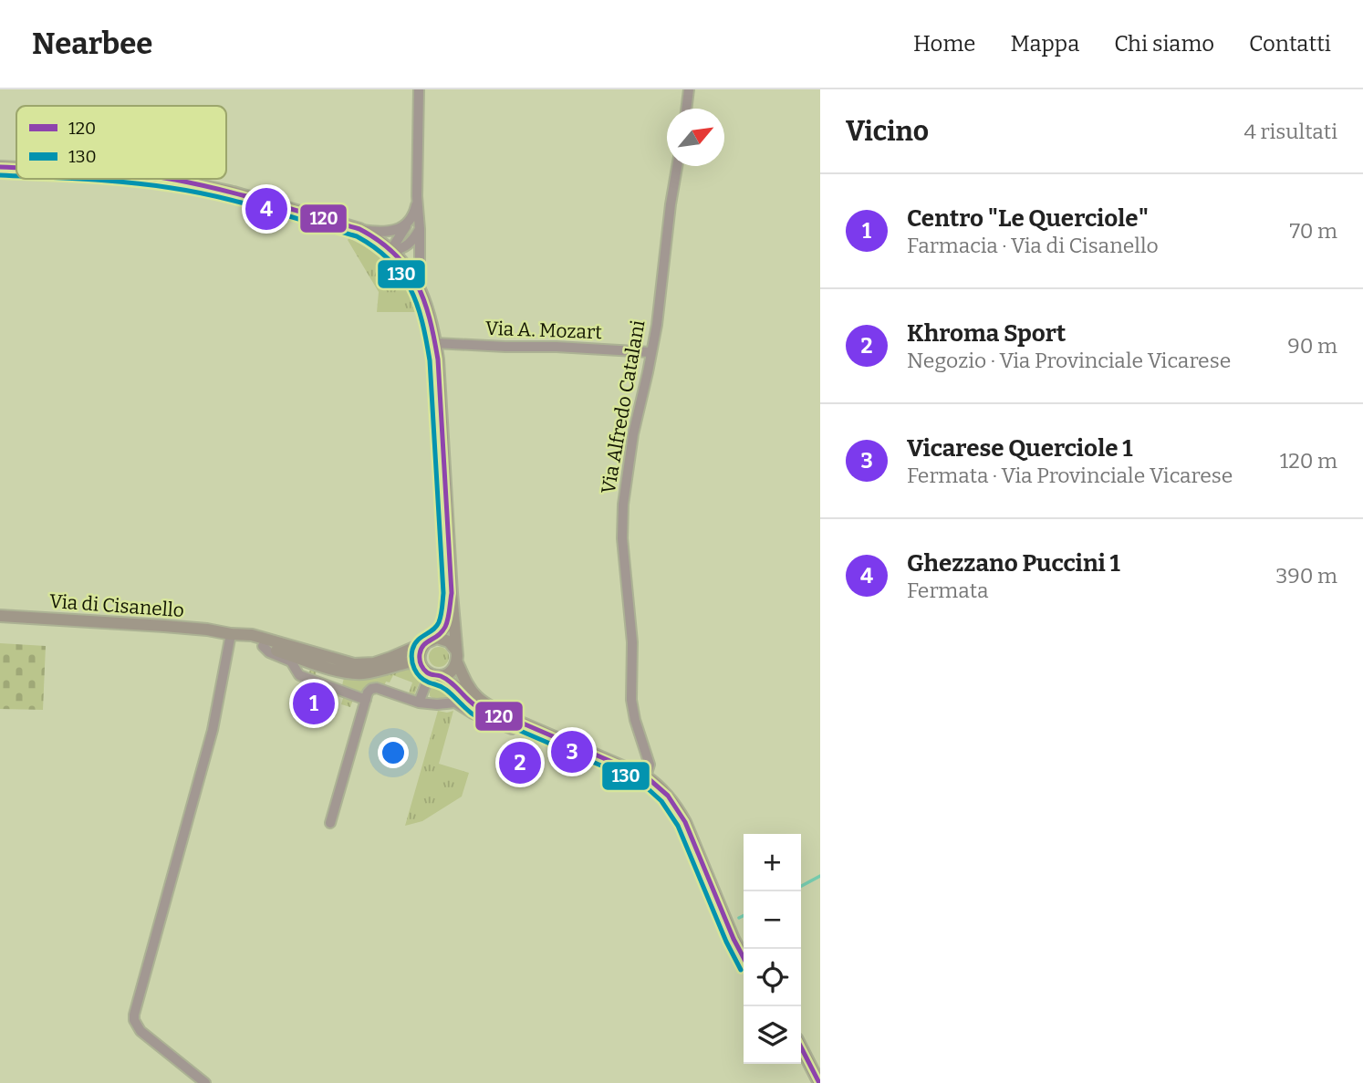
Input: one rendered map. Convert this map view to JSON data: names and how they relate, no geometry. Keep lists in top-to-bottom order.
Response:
{
  "streets": {
    "main road": ["Via di Cisanello"],
    "street": ["Via A. Mozart", "Via Alfredo Catalani"]
  },
  "crossings": [
    ["Via A. Mozart", "Via Alfredo Catalani"]
  ],
  "lines": ["transit line 120", "transit line 130"],
  "legend": ["120", "130"],
  "north": "top right",
  "page": {
    "header": "Nearbee",
    "nav": [
      "Home",
      "Mappa",
      "Chi siamo",
      "Contatti"
    ],
    "heading": ["Vicino", "4 risultati"],
    "list": [
      {
        "mark": "1",
        "name": "Centro \"Le Querciole\"",
        "note": "Farmacia · Via di Cisanello",
        "value": "70 m"
      },
      {
        "mark": "2",
        "name": "Khroma Sport",
        "note": "Negozio · Via Provinciale Vicarese",
        "value": "90 m"
      },
      {
        "mark": "3",
        "name": "Vicarese Querciole 1",
        "note": "Fermata · Via Provinciale Vicarese",
        "value": "120 m"
      },
      {
        "mark": "4",
        "name": "Ghezzano Puccini 1",
        "note": "Fermata",
        "value": "390 m"
      }
    ],
    "pins": [
      "4",
      "1",
      "3",
      "2"
    ],
    "map_buttons": ["+", "−"]
  }
}
